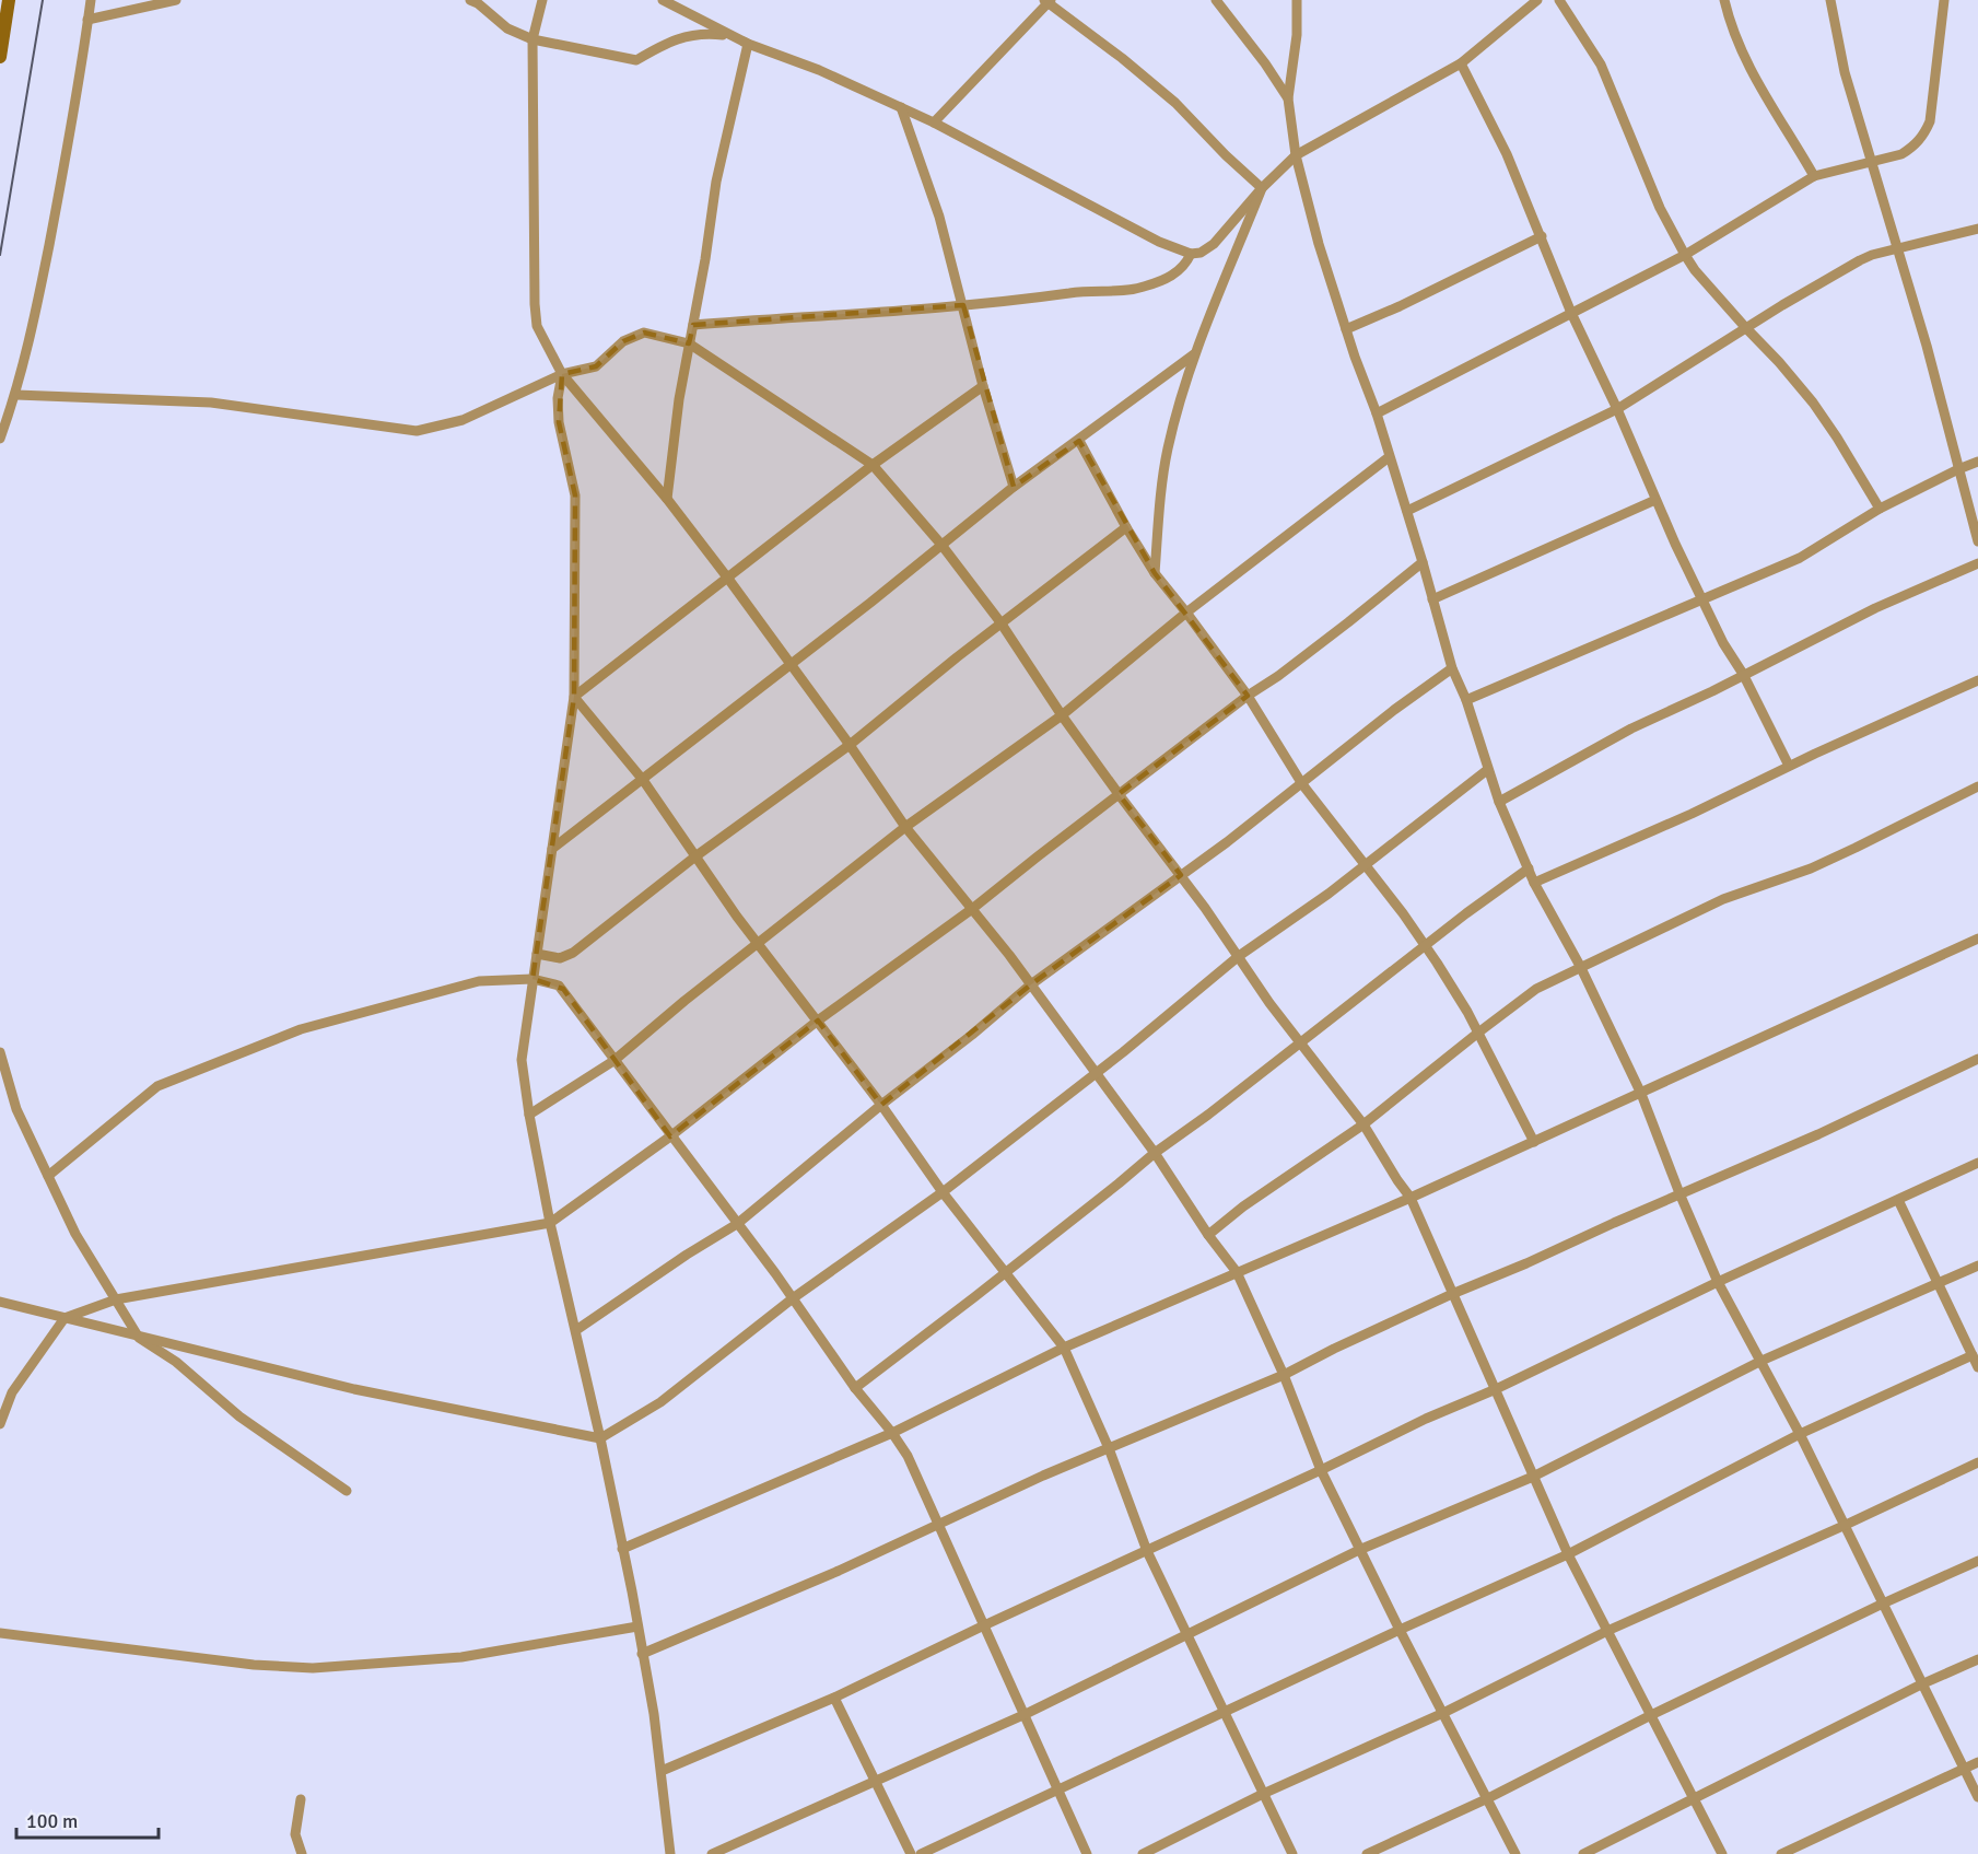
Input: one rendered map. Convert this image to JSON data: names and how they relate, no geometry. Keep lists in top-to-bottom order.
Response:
{
  "scale_bar": "100 m"
}
